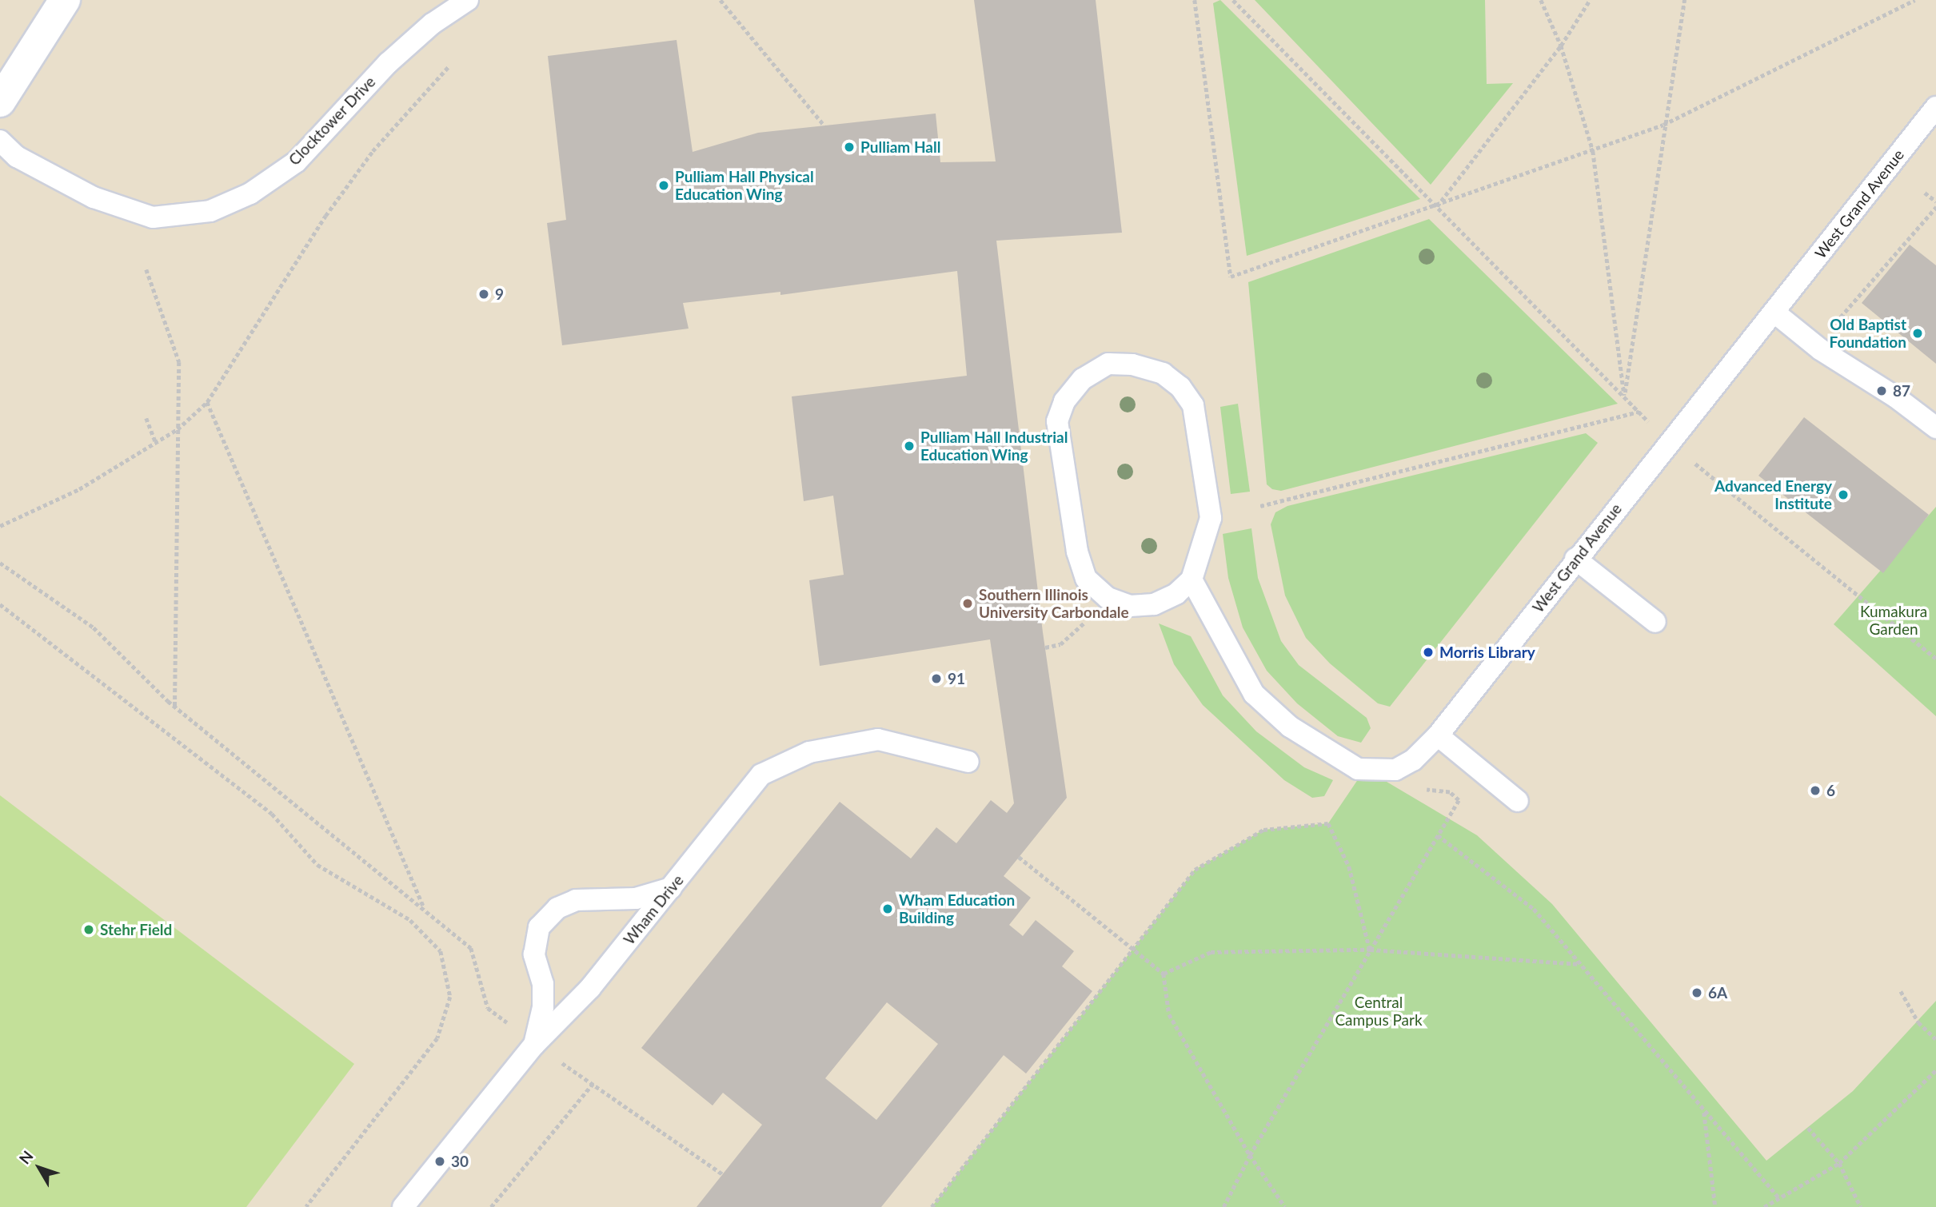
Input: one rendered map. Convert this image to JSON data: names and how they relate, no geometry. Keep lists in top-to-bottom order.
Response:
{
  "streets": {
    "lane": ["Clocktower Drive", "West Grand Avenue", "Wham Drive"]
  },
  "parks": ["Kumakura Garden", "Central Campus Park"],
  "places": [
    "Pulliam Hall",
    "Pulliam Hall Physical Education Wing",
    "9",
    "Old Baptist Foundation",
    "87",
    "Pulliam Hall Industrial Education Wing",
    "Advanced Energy Institute",
    "Southern Illinois University Carbondale",
    "Morris Library",
    "91",
    "6",
    "Wham Education Building",
    "Stehr Field",
    "6A",
    "30"
  ],
  "north": "top left"
}
